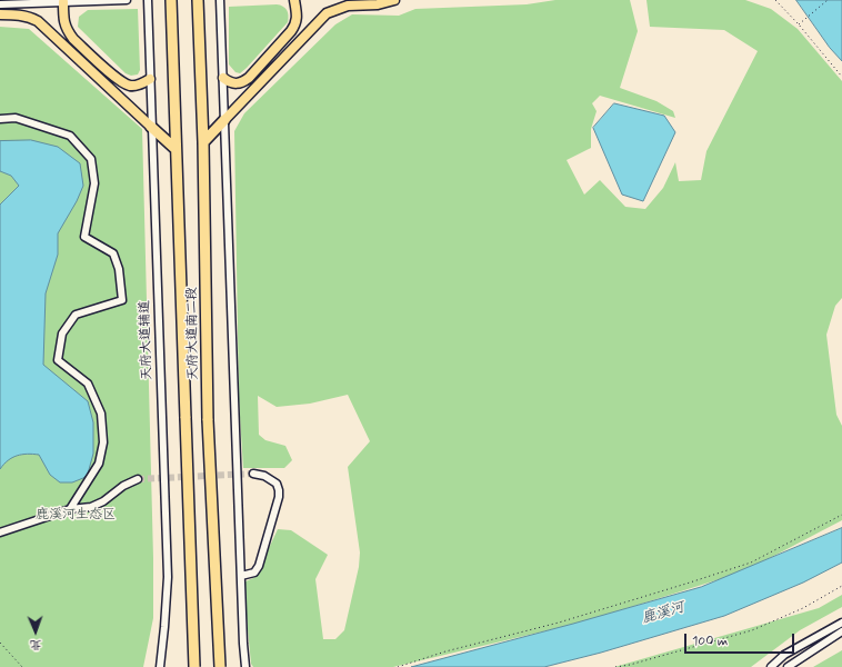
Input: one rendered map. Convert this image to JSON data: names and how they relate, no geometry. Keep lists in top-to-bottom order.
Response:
{
  "streets": {
    "highway": ["天府大道南二段"],
    "street": ["天府大道辅道"]
  },
  "water": ["鹿溪河"],
  "parks": ["鹿溪河生态区"],
  "scale_bar": "100 m",
  "north": "bottom"
}
